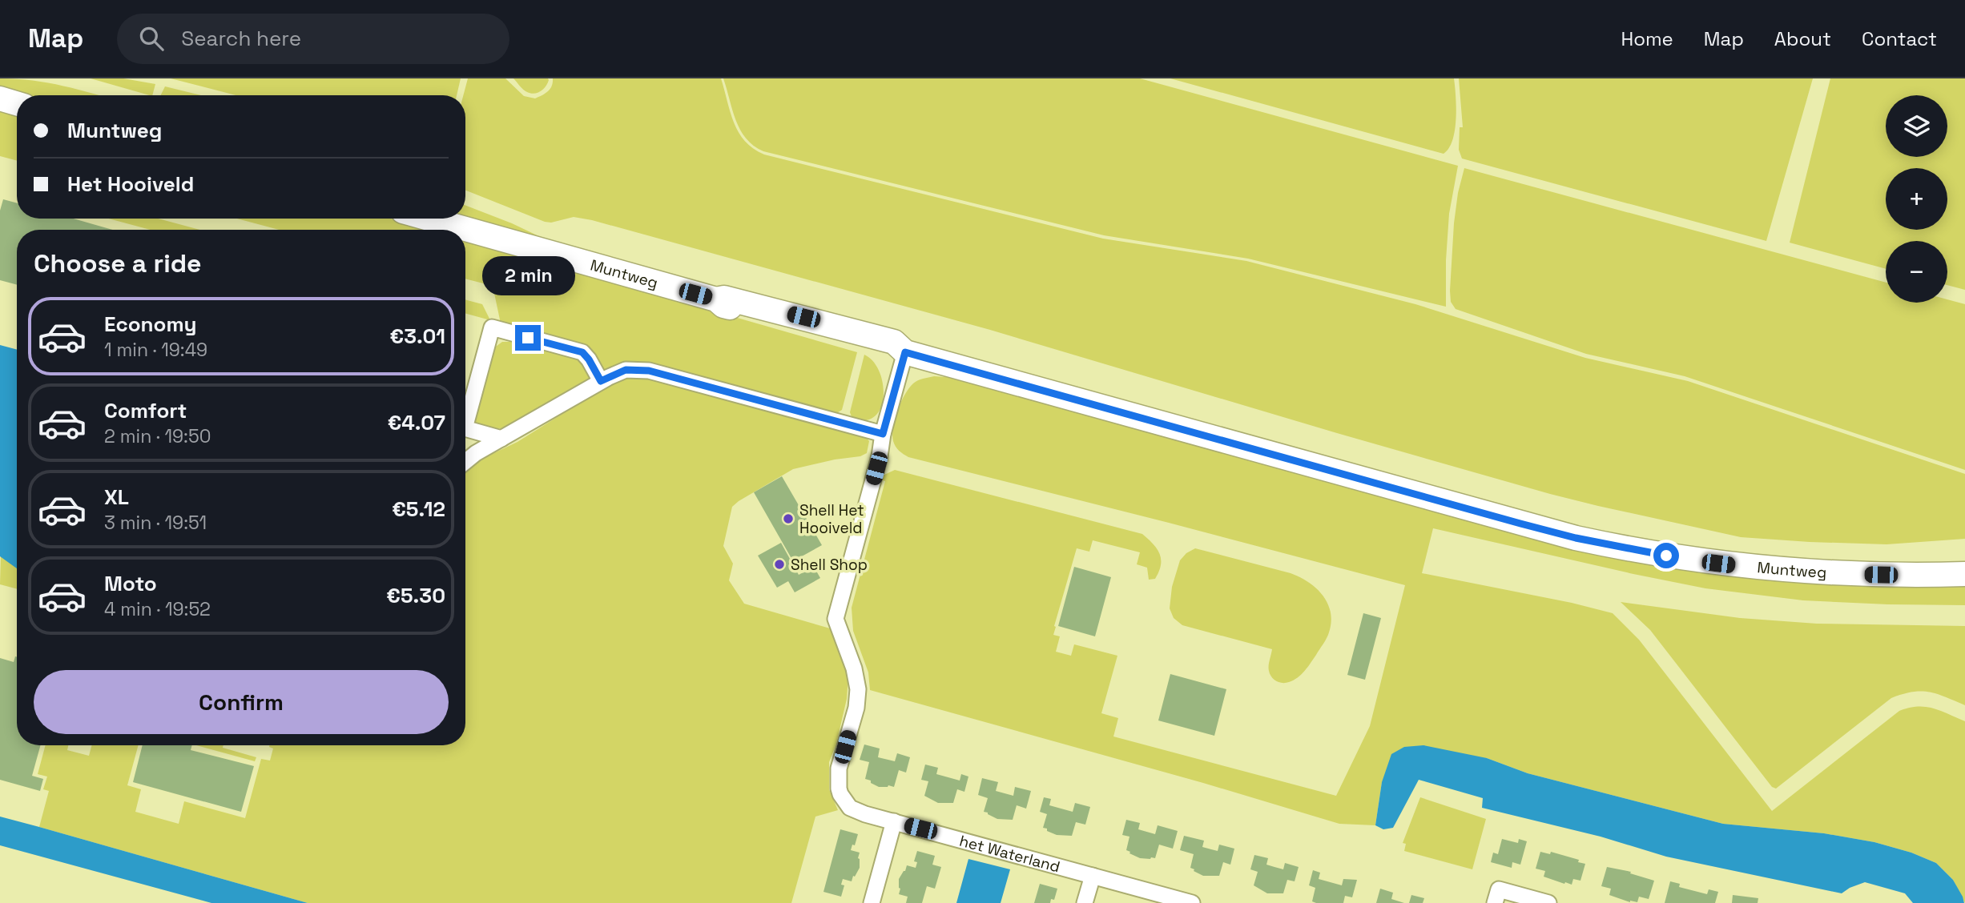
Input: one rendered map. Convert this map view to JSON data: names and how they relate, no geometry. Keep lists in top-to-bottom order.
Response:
{
  "streets": {
    "main road": ["Muntweg"],
    "street": ["het Waterland"]
  },
  "crossings": [
    ["Muntweg", "het Waterland"]
  ],
  "places": ["Shell Het Hooiveld", "Shell Shop"],
  "page": {
    "header": "Map",
    "search": "Search here",
    "nav": [
      "Home",
      "Map",
      "About",
      "Contact"
    ],
    "map_buttons": ["+", "−"],
    "banner": ["Muntweg", "Het Hooiveld"],
    "heading": "Choose a ride",
    "bubble": "2 min",
    "list": [
      {
        "name": "Economy",
        "note": "1 min · 19:49",
        "value": "€3.01"
      },
      {
        "name": "Comfort",
        "note": "2 min · 19:50",
        "value": "€4.07"
      },
      {
        "name": "XL",
        "note": "3 min · 19:51",
        "value": "€5.12"
      },
      {
        "name": "Moto",
        "note": "4 min · 19:52",
        "value": "€5.30"
      }
    ],
    "buttons": "Confirm"
  }
}
